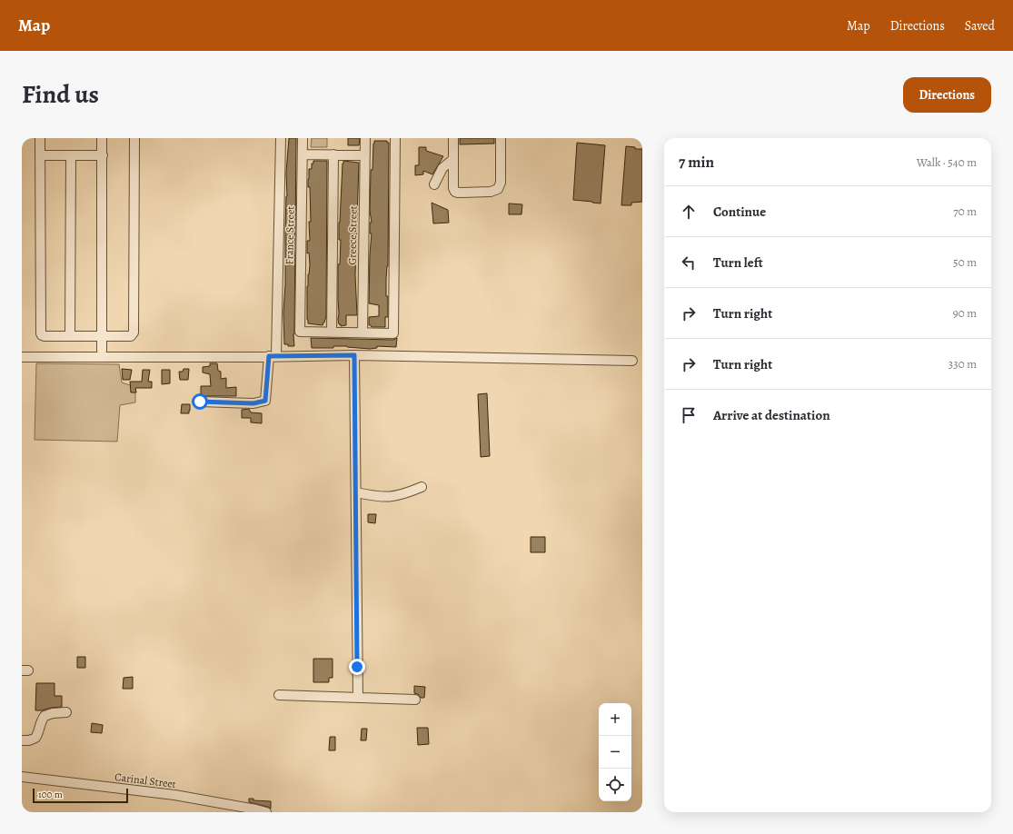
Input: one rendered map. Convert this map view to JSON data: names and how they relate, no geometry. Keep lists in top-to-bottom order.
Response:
{
  "streets": {
    "street": ["France Street", "Greece Street", "Carinal Street"]
  },
  "scale_bar": "100 m",
  "page": {
    "header": "Map",
    "nav": ["Map", "Directions", "Saved"],
    "title": "Find us",
    "buttons": "Directions",
    "heading": ["7 min", "Walk · 540 m"],
    "list": [
      ["Continue", "70 m"],
      ["Turn left", "50 m"],
      ["Turn right", "90 m"],
      ["Turn right", "330 m"],
      "Arrive at destination"
    ],
    "map_buttons": ["+", "−"],
    "scale": "100 m"
  }
}
